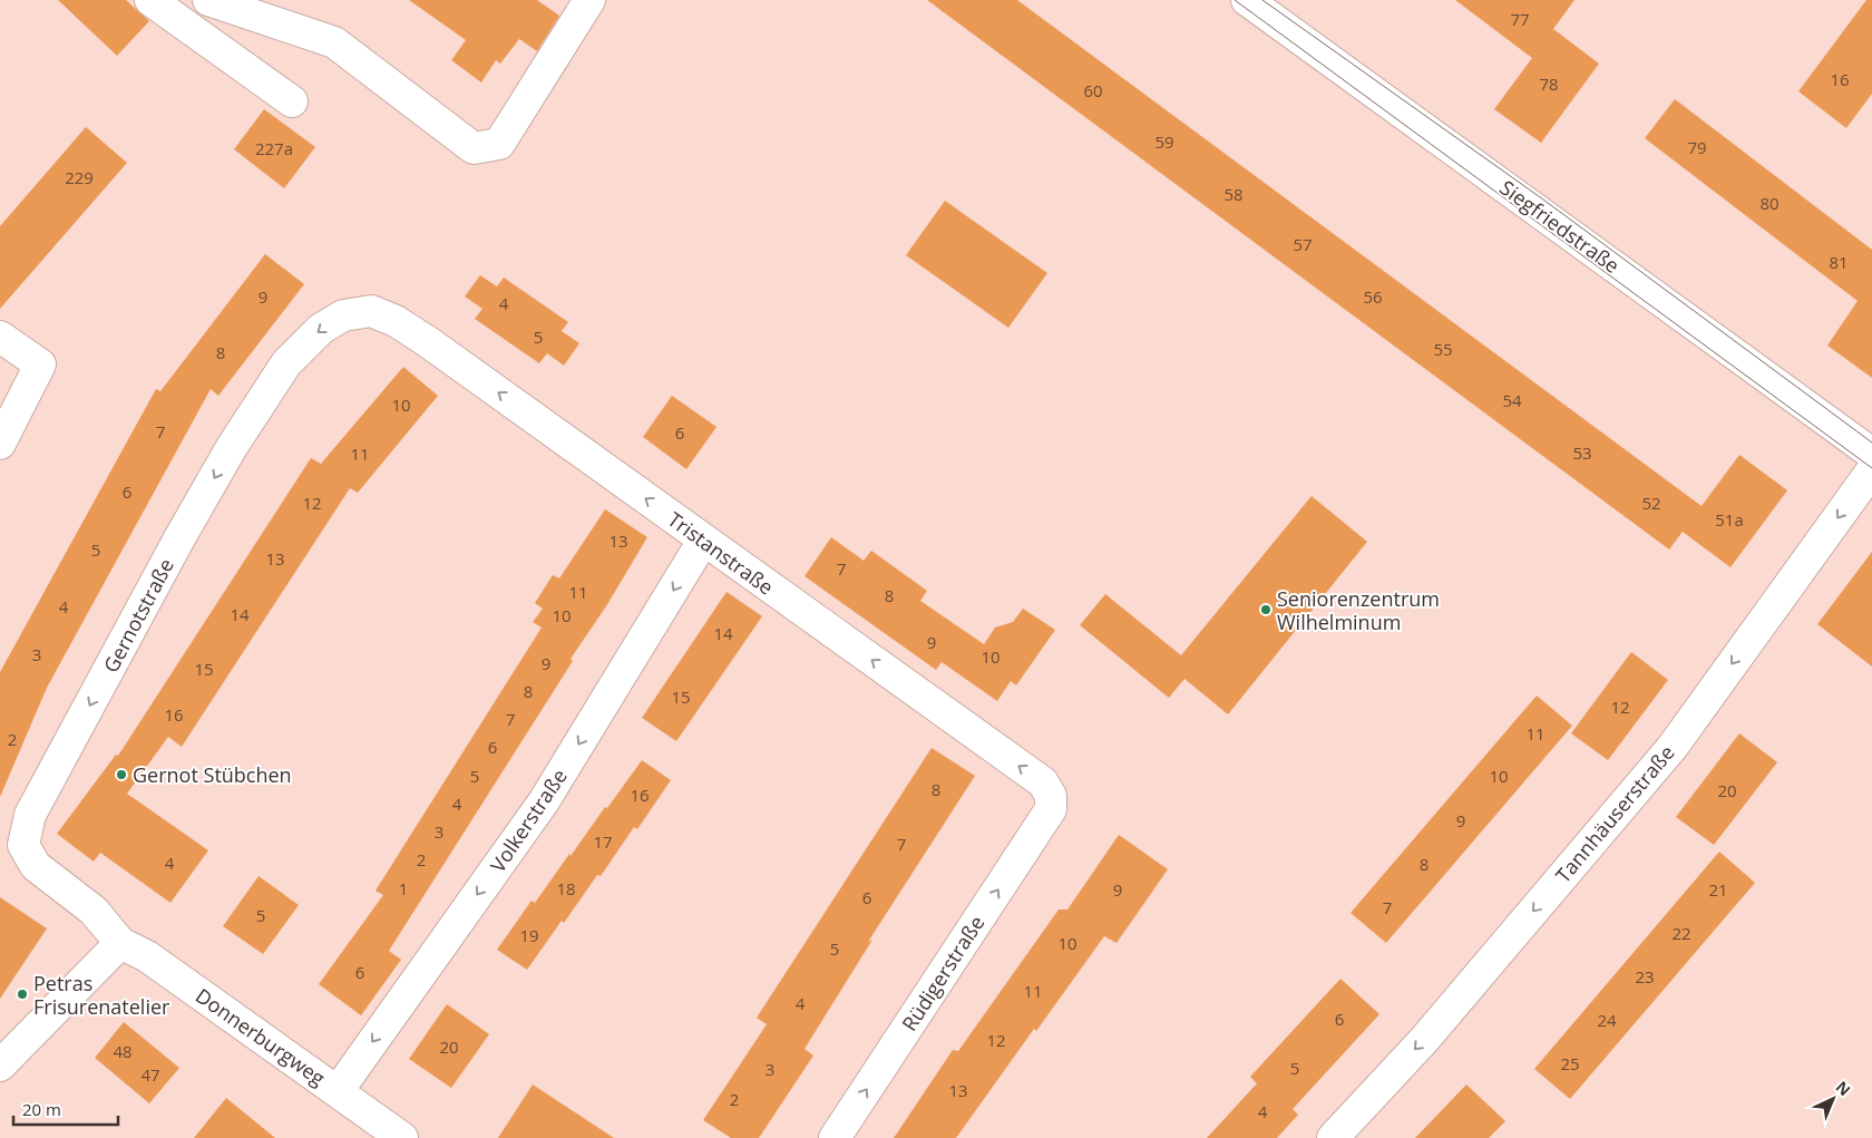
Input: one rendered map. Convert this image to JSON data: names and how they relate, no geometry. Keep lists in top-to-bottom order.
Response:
{
  "streets": {
    "street": [
      "Siegfriedstraße",
      "Tristanstraße",
      "Gernotstraße",
      "Tannhäuserstraße",
      "Volkerstraße",
      "Rüdigerstraße",
      "Donnerburgweg"
    ]
  },
  "crossings": [
    ["Tristanstraße", "Gernotstraße"],
    ["Tristanstraße", "Volkerstraße"],
    ["Tristanstraße", "Rüdigerstraße"],
    ["Gernotstraße", "Donnerburgweg"],
    ["Volkerstraße", "Donnerburgweg"]
  ],
  "one_way": [
    "Tristanstraße",
    "Gernotstraße",
    "Tannhäuserstraße",
    "Volkerstraße",
    "Rüdigerstraße"
  ],
  "places": ["Seniorenzentrum Wilhelminum", "Gernot Stübchen", "Petras Frisurenatelier"],
  "house_numbers": [
    "77",
    "16",
    "78",
    "60",
    "59",
    "79",
    "227a",
    "229",
    "58",
    "80",
    "57",
    "81",
    "9",
    "56",
    "4",
    "5",
    "55",
    "8",
    "54",
    "10",
    "7",
    "6",
    "53",
    "11",
    "6",
    "12",
    "52",
    "51a",
    "13",
    "5",
    "13",
    "7",
    "11",
    "8",
    "4",
    "14",
    "10",
    "14",
    "9",
    "3",
    "10",
    "9",
    "15",
    "8",
    "15",
    "12",
    "16",
    "7",
    "11",
    "2",
    "6",
    "5",
    "10",
    "8",
    "20",
    "16",
    "4",
    "9",
    "3",
    "17",
    "7",
    "2",
    "4",
    "8",
    "1",
    "18",
    "9",
    "21",
    "6",
    "7",
    "5",
    "22",
    "19",
    "10",
    "5",
    "6",
    "23",
    "11",
    "4",
    "6",
    "24",
    "12",
    "20",
    "48",
    "25",
    "5",
    "3",
    "47",
    "13",
    "2",
    "4"
  ],
  "scale_bar": "20 m",
  "north": "top right"
}
